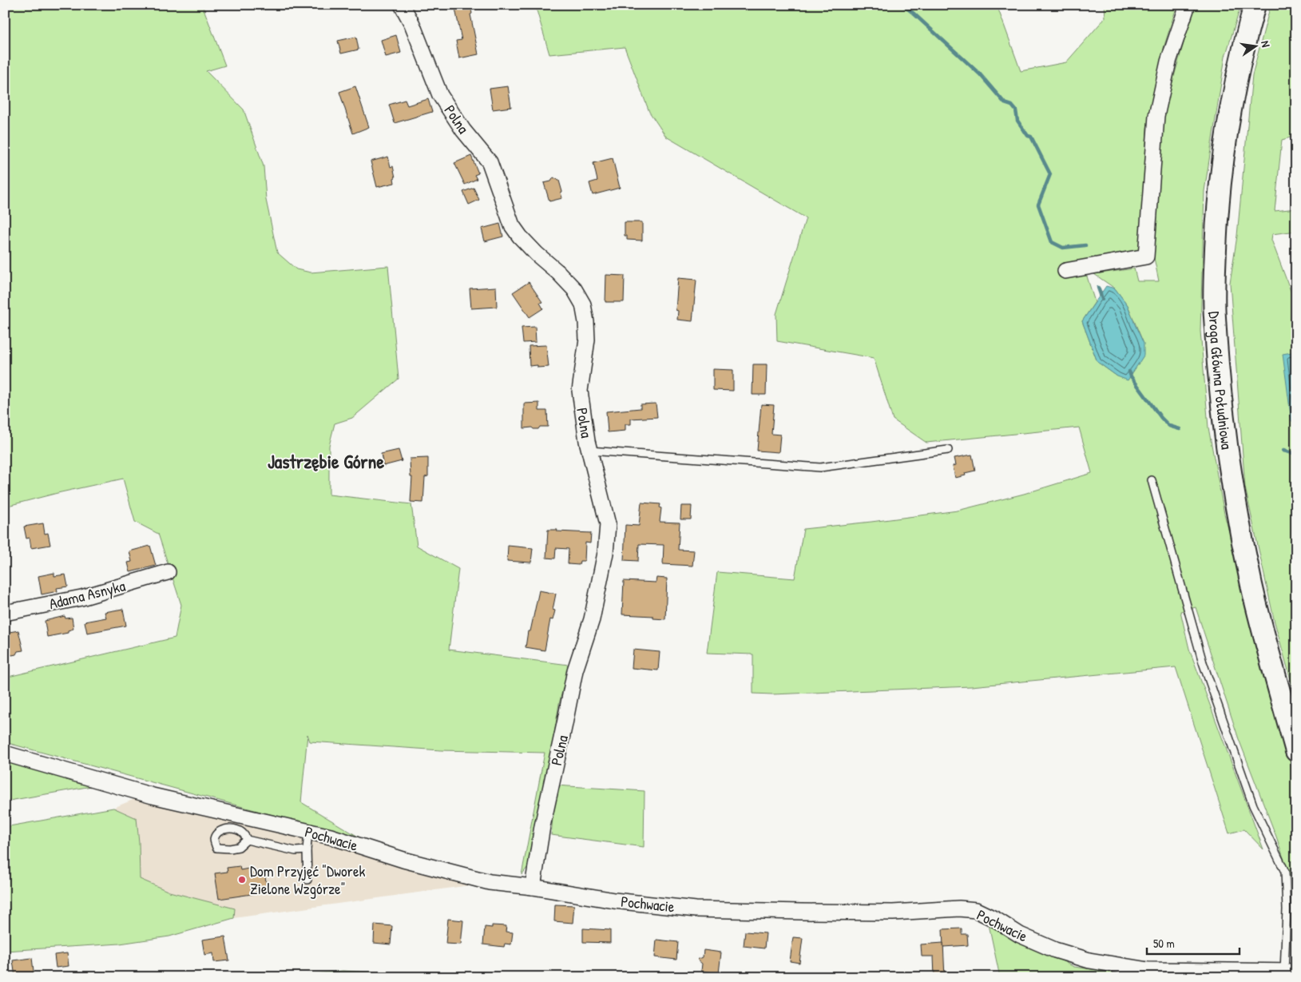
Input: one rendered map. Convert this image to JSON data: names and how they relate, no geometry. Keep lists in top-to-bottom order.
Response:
{
  "streets": {
    "main road": ["Droga Główna Południowa"],
    "street": ["Polna", "Adama Asnyka", "Pochwacie"]
  },
  "crossings": [
    ["Polna", "Pochwacie"]
  ],
  "districts": ["Jastrzębie Górne"],
  "places": ["Dom Przyjęć \"Dworek Zielone Wzgórze\""],
  "scale_bar": "50 m",
  "north": "right"
}
